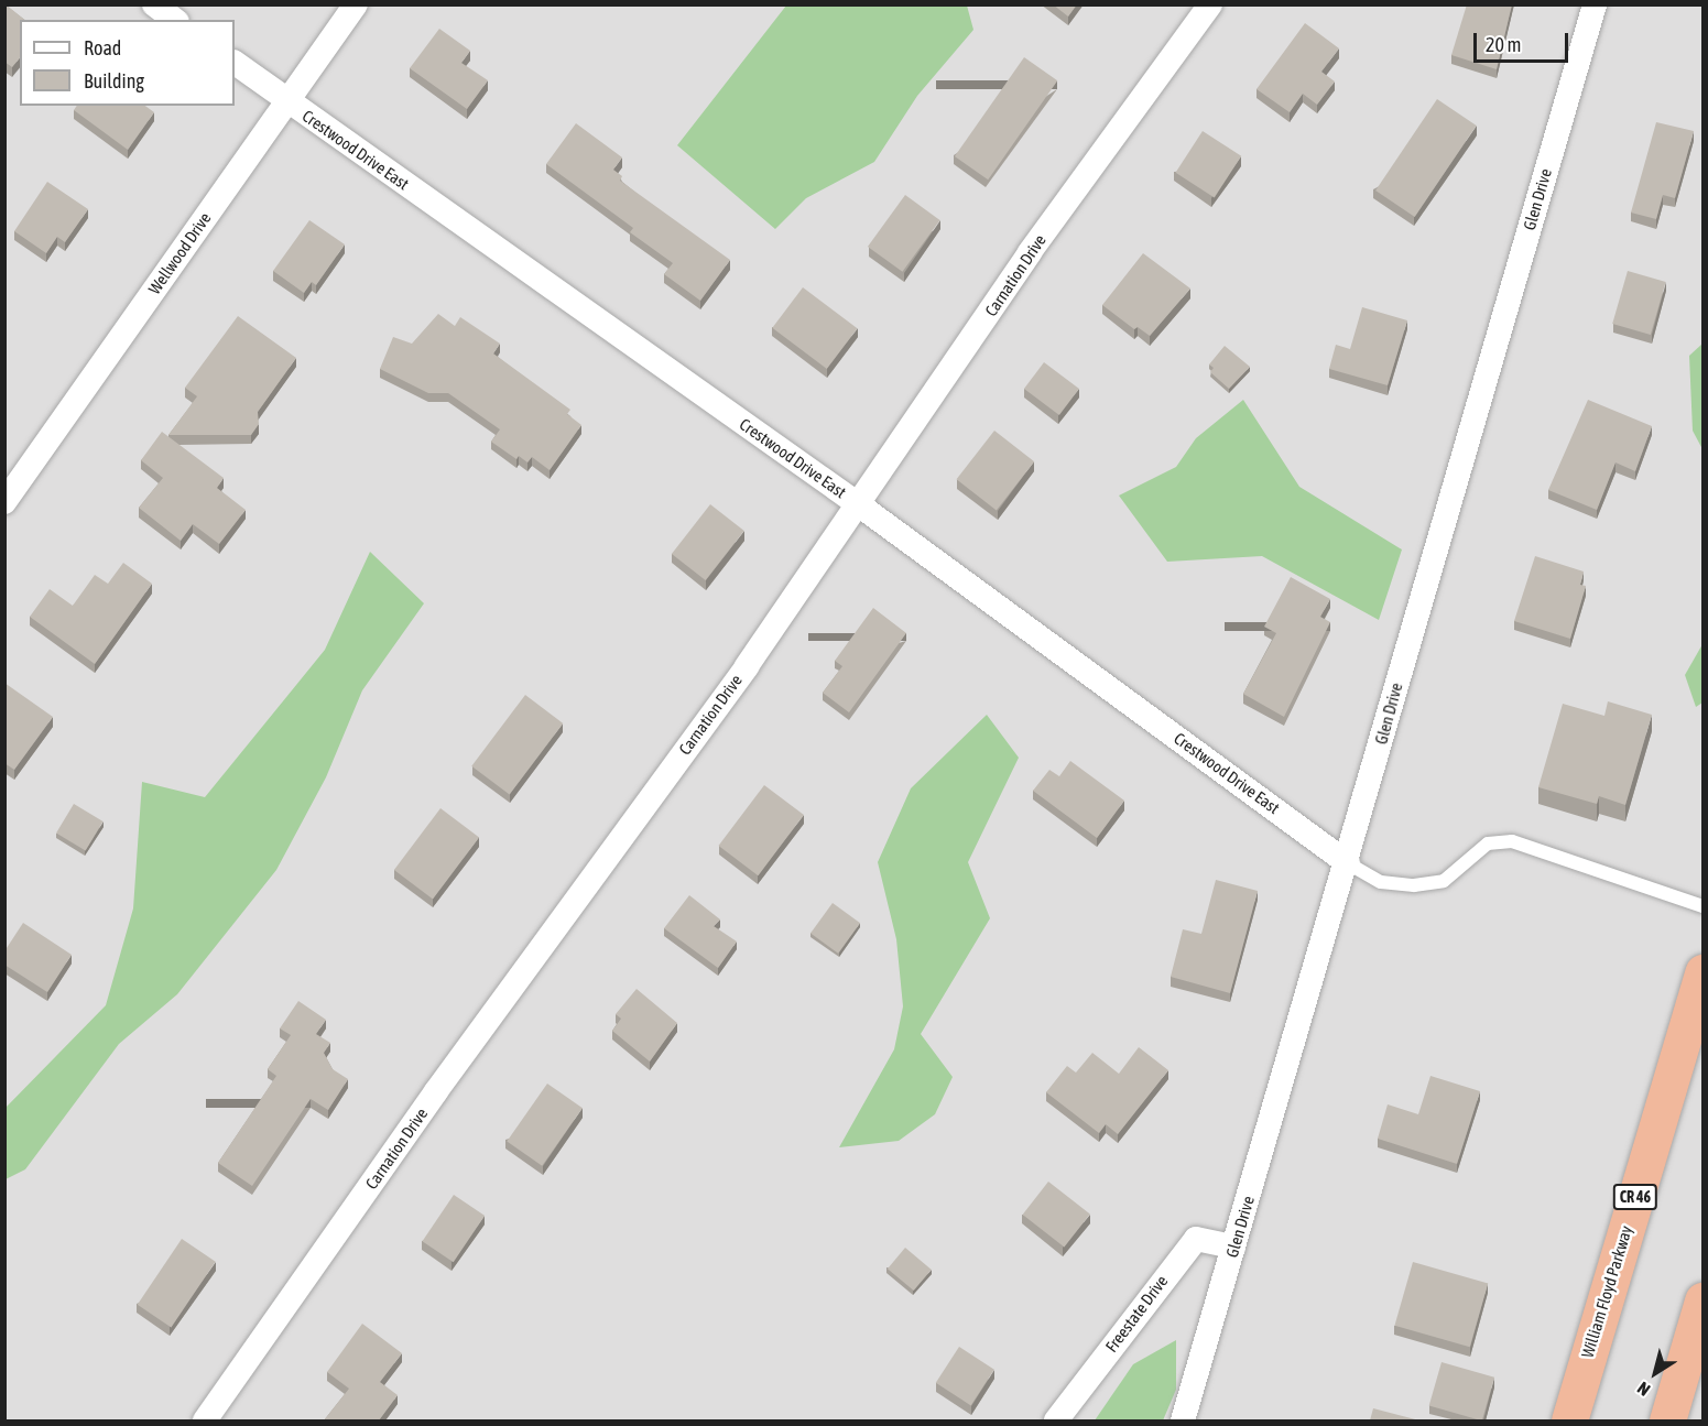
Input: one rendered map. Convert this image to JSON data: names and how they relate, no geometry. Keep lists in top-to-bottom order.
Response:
{
  "streets": {
    "highway": ["CR 46", "William Floyd Parkway"],
    "street": [
      "Crestwood Drive East",
      "Glen Drive",
      "Wellwood Drive",
      "Carnation Drive",
      "Freestate Drive"
    ]
  },
  "crossings": [
    ["Crestwood Drive East", "Glen Drive"],
    ["Crestwood Drive East", "Wellwood Drive"],
    ["Crestwood Drive East", "Carnation Drive"],
    ["Glen Drive", "Freestate Drive"]
  ],
  "legend": ["Road", "Building"],
  "scale_bar": "20 m",
  "north": "bottom left"
}
